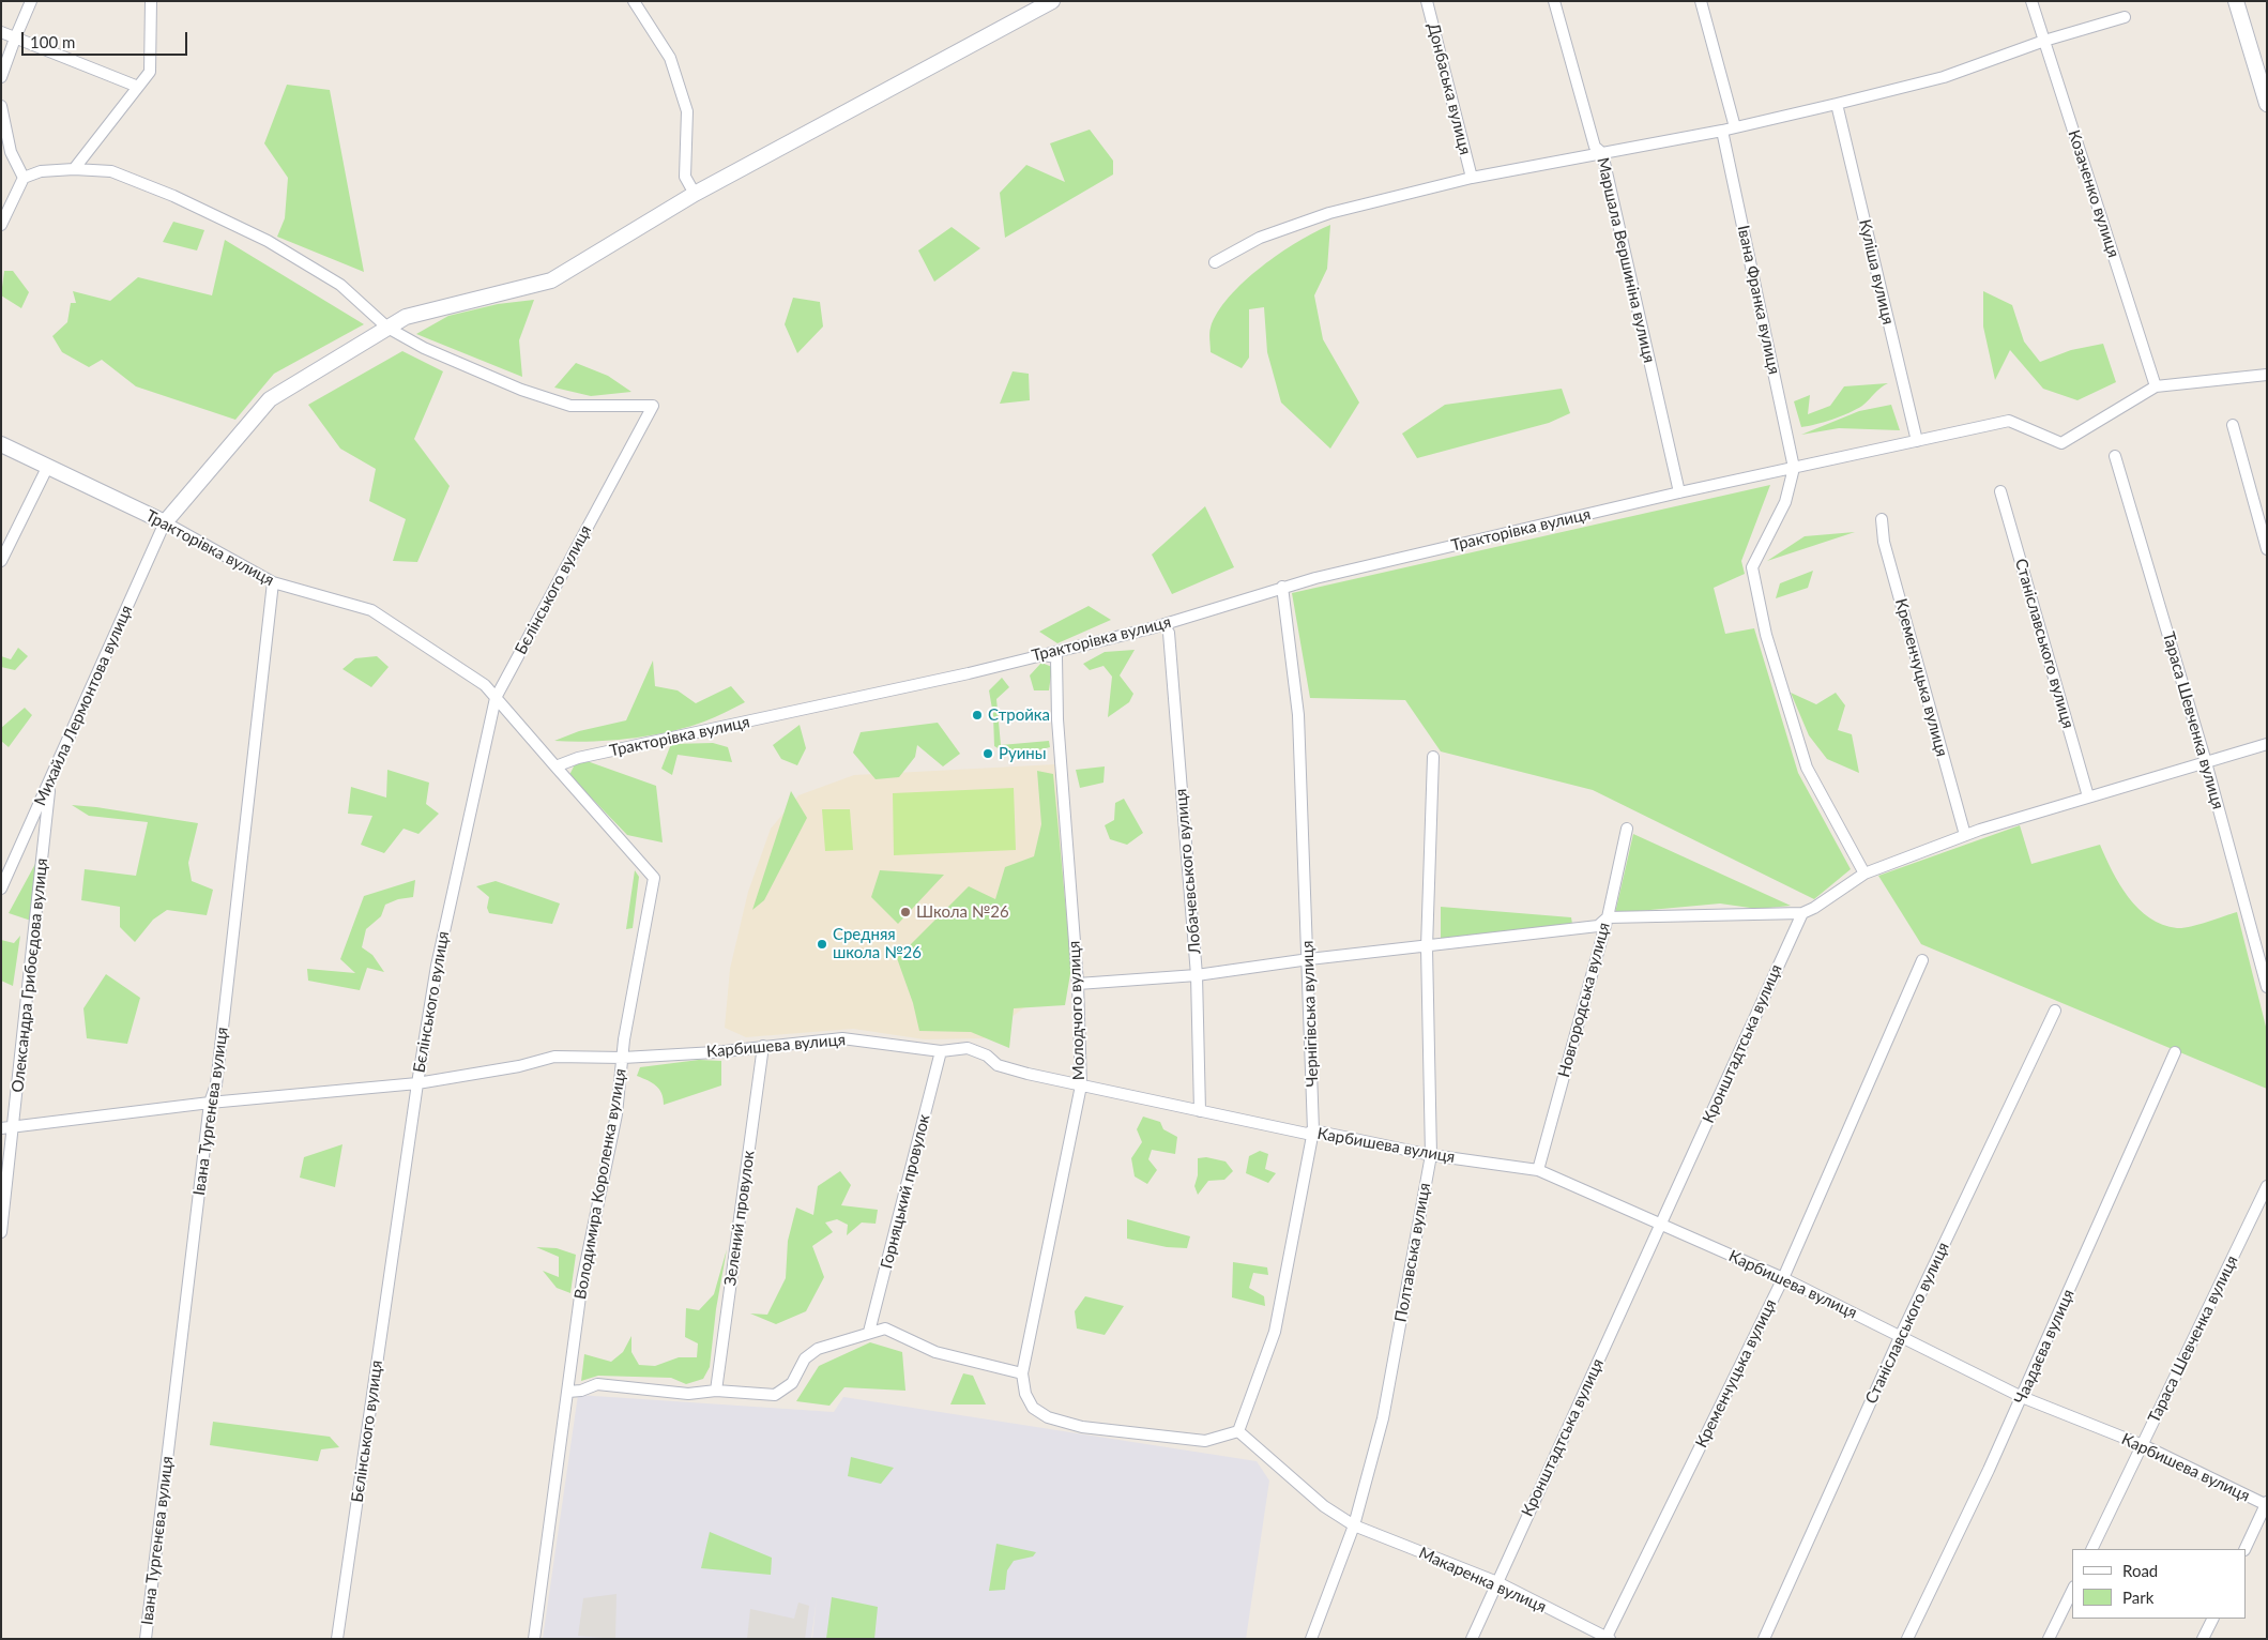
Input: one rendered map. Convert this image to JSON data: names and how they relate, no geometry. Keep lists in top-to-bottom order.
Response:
{
  "streets": {
    "main road": ["Тракторівка вулиця"],
    "street": [
      "Донбаська вулиця",
      "Козаченко вулиця",
      "Маршала Вершиніна вулиця",
      "Куліша вулиця",
      "Івана Франка вулиця",
      "Бєлінського вулиця",
      "Станіславського вулиця",
      "Кременчуцька вулиця",
      "Михайла Лермонтова вулиця",
      "Тараса Шевченка вулиця",
      "Лобачевського вулиця",
      "Олександра Грибоєдова вулиця",
      "Новгородська вулиця",
      "Молодчого вулиця",
      "Чернігівська вулиця",
      "Кронштадтська вулиця",
      "Карбишева вулиця",
      "Івана Тургенєва вулиця",
      "Володимира Короленка вулиця",
      "Горняцький провулок",
      "Зелений провулок",
      "Полтавська вулиця",
      "Чаадаєва вулиця",
      "Макаренка вулиця"
    ]
  },
  "crossings": [
    ["Козаченко вулиця", "Тракторівка вулиця"],
    ["Маршала Вершиніна вулиця", "Тракторівка вулиця"],
    ["Куліша вулиця", "Тракторівка вулиця"],
    ["Івана Франка вулиця", "Тракторівка вулиця"],
    ["Тракторівка вулиця", "Бєлінського вулиця"],
    ["Тракторівка вулиця", "Михайла Лермонтова вулиця"],
    ["Тракторівка вулиця", "Молодчого вулиця"],
    ["Тракторівка вулиця", "Чернігівська вулиця"],
    ["Тракторівка вулиця", "Івана Тургенєва вулиця"],
    ["Тракторівка вулиця", "Володимира Короленка вулиця"],
    ["Бєлінського вулиця", "Карбишева вулиця"],
    ["Станіславського вулиця", "Карбишева вулиця"],
    ["Кременчуцька вулиця", "Карбишева вулиця"],
    ["Кременчуцька вулиця", "Макаренка вулиця"],
    ["Михайла Лермонтова вулиця", "Олександра Грибоєдова вулиця"],
    ["Тараса Шевченка вулиця", "Карбишева вулиця"],
    ["Лобачевського вулиця", "Карбишева вулиця"],
    ["Олександра Грибоєдова вулиця", "Карбишева вулиця"],
    ["Новгородська вулиця", "Карбишева вулиця"],
    ["Молодчого вулиця", "Карбишева вулиця"],
    ["Чернігівська вулиця", "Карбишева вулиця"],
    ["Чернігівська вулиця", "Макаренка вулиця"],
    ["Кронштадтська вулиця", "Карбишева вулиця"],
    ["Кронштадтська вулиця", "Макаренка вулиця"],
    ["Карбишева вулиця", "Івана Тургенєва вулиця"],
    ["Карбишева вулиця", "Володимира Короленка вулиця"],
    ["Карбишева вулиця", "Горняцький провулок"],
    ["Карбишева вулиця", "Зелений провулок"],
    ["Карбишева вулиця", "Полтавська вулиця"],
    ["Карбишева вулиця", "Чаадаєва вулиця"],
    ["Полтавська вулиця", "Макаренка вулиця"]
  ],
  "places": [
    "Стройка",
    "Руины",
    "Школа №26",
    "Средняя школа №26"
  ],
  "legend": ["Road", "Park"],
  "scale_bar": "100 m"
}
